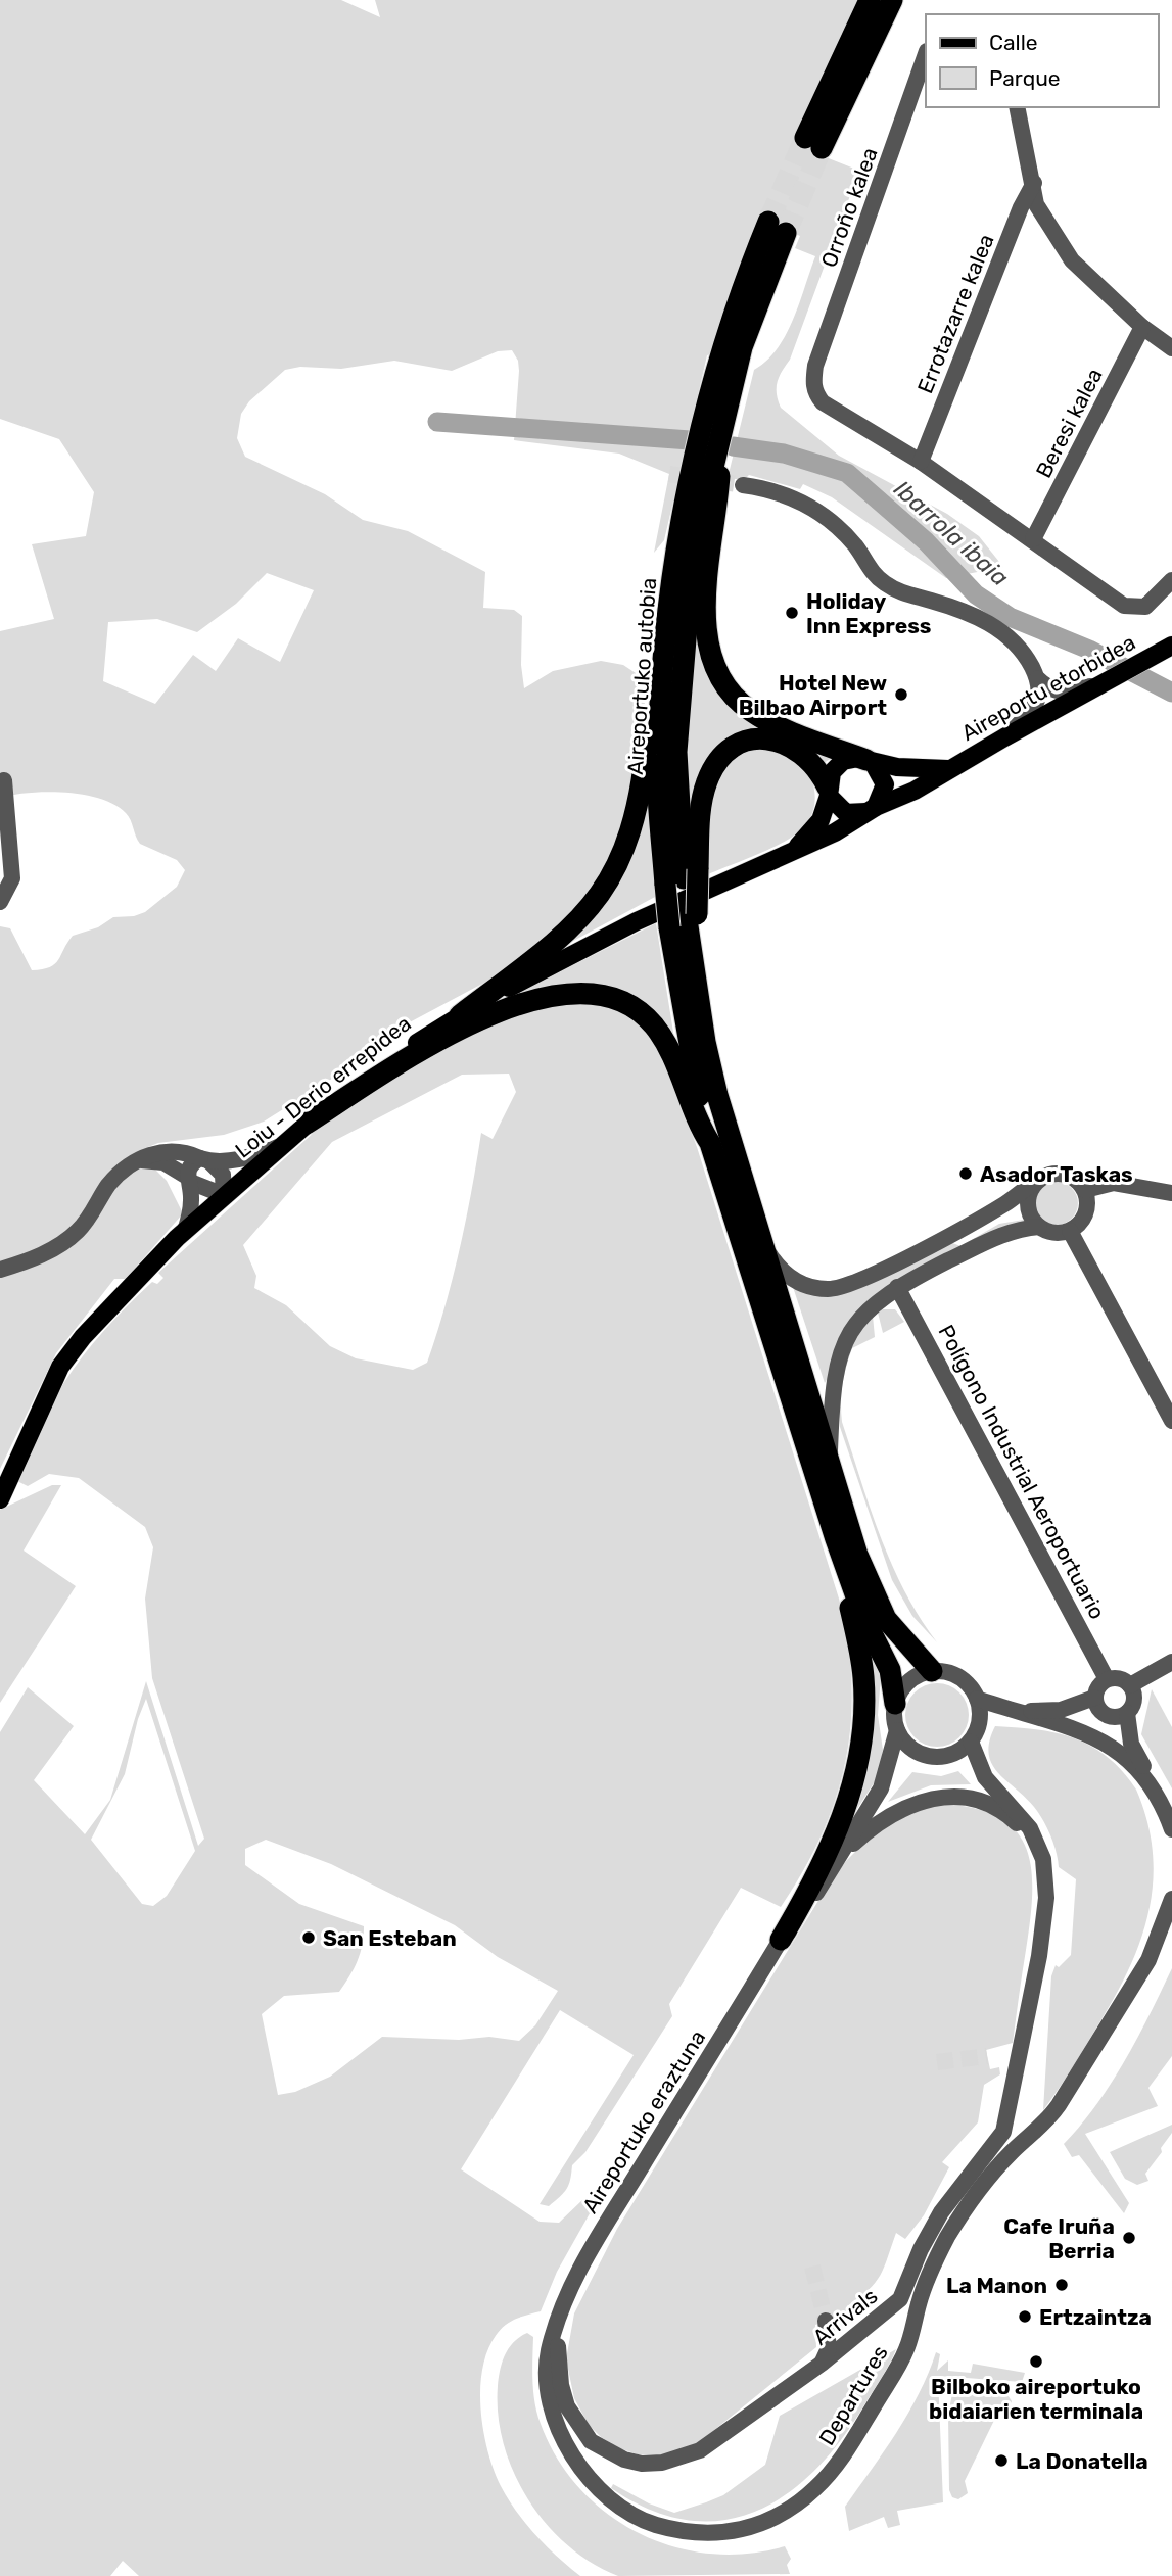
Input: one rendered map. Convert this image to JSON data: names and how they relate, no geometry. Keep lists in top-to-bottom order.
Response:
{
  "streets": {
    "highway": ["Aireportuko autobia"],
    "main road": ["Aireportu etorbidea", "Loiu - Derio errepidea"],
    "street": [
      "Orroño kalea",
      "Errotazarre kalea",
      "Beresi kalea",
      "Polígono Industrial Aeroportuario",
      "Aireportuko eraztuna",
      "Arrivals",
      "Departures"
    ]
  },
  "crossings": [
    ["Orroño kalea", "Errotazarre kalea"],
    ["Aireportu etorbidea", "Loiu - Derio errepidea"],
    ["Aireportuko eraztuna", "Arrivals"],
    ["Aireportuko eraztuna", "Departures"],
    ["Arrivals", "Departures"]
  ],
  "water": ["Ibarrola ibaia"],
  "places": [
    "Holiday Inn Express",
    "Hotel New Bilbao Airport",
    "Asador Taskas",
    "San Esteban",
    "Cafe Iruña Berria",
    "La Manon",
    "Ertzaintza",
    "Bilboko aireportuko bidaiarien terminala",
    "La Donatella"
  ],
  "legend": ["Calle", "Parque"]
}
